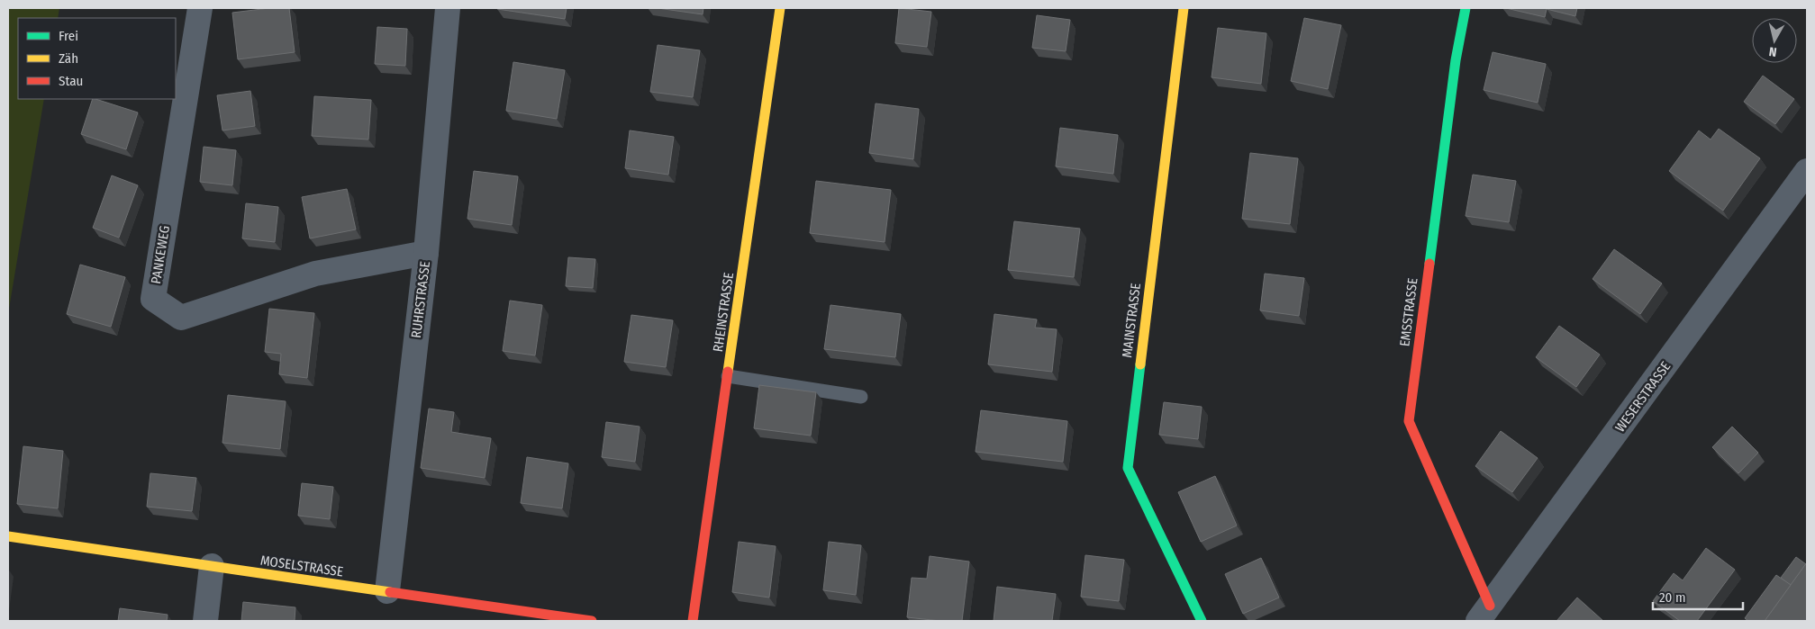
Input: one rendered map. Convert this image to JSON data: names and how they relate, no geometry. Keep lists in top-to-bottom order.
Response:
{
  "streets": {
    "street": [
      "PANKEWEG",
      "RUHRSTRASSE",
      "RHEINSTRASSE",
      "EMSSTRASSE",
      "MAINSTRASSE",
      "WESERSTRASSE",
      "MOSELSTRASSE"
    ]
  },
  "crossings": [
    ["PANKEWEG", "RUHRSTRASSE"],
    ["RUHRSTRASSE", "MOSELSTRASSE"],
    ["EMSSTRASSE", "WESERSTRASSE"]
  ],
  "legend": ["Frei", "Zäh", "Stau"],
  "scale_bar": "20 m",
  "north": "bottom"
}
